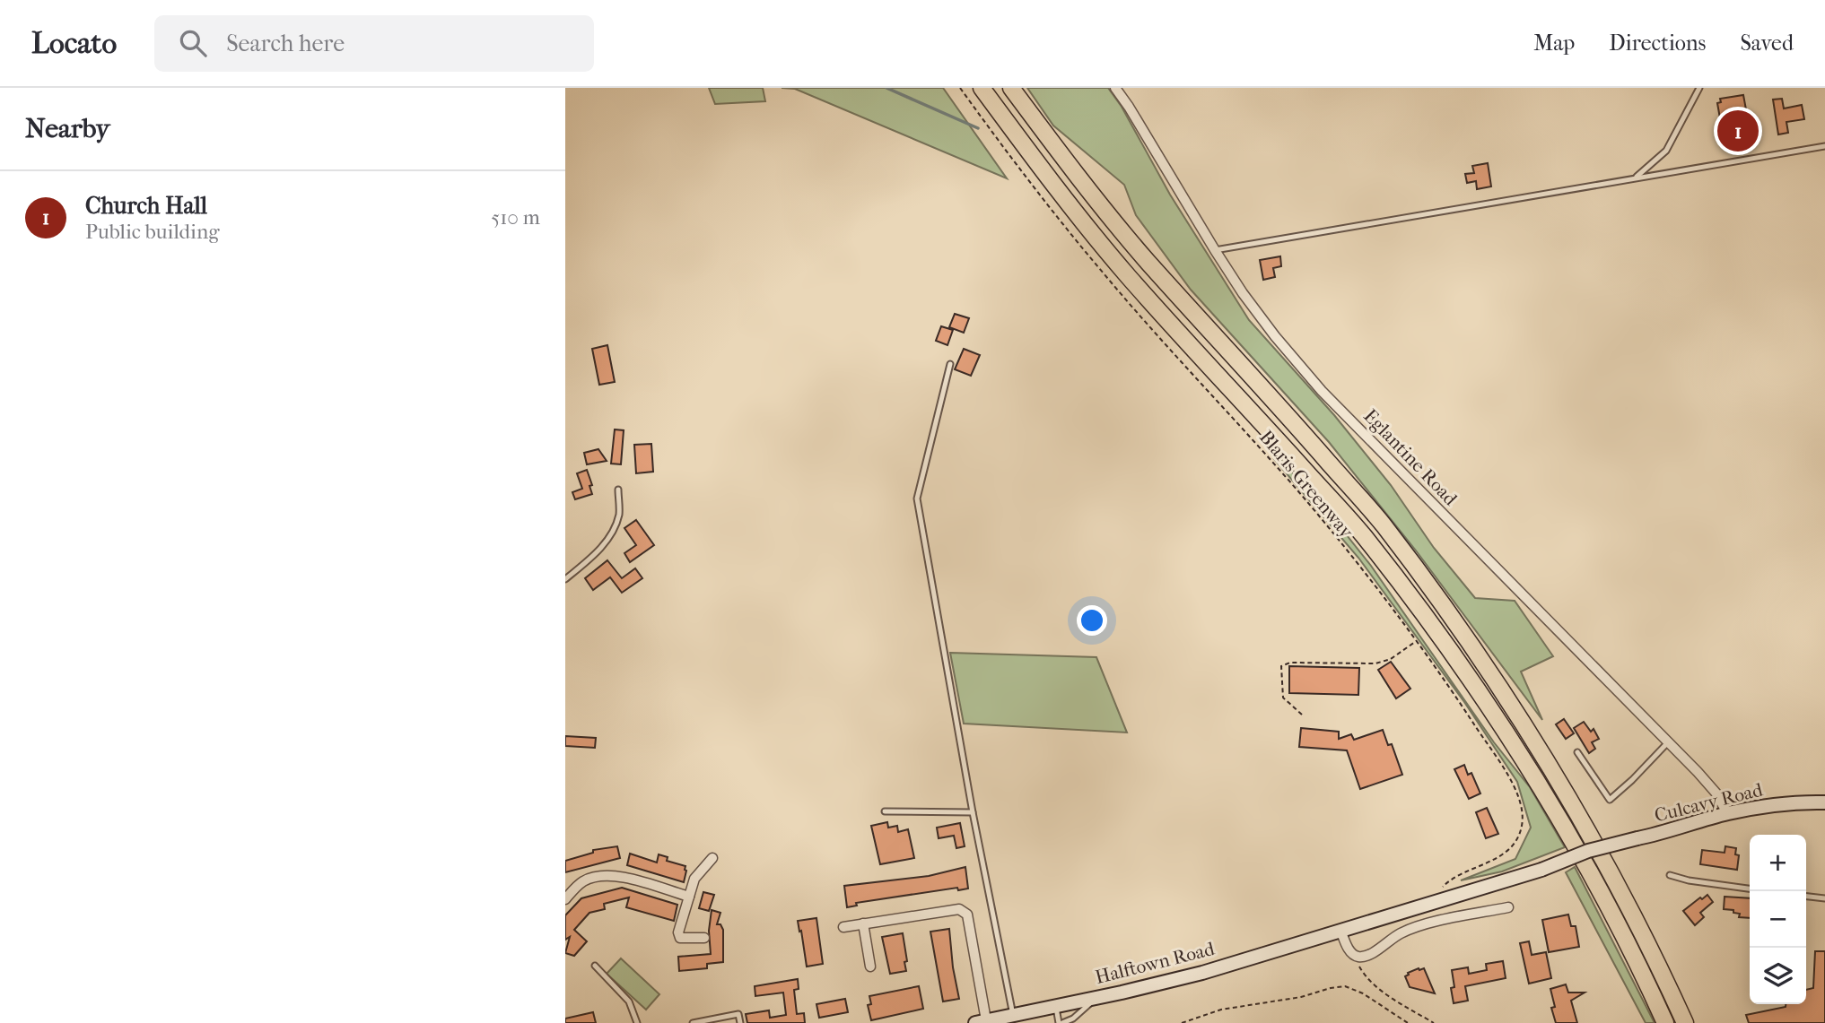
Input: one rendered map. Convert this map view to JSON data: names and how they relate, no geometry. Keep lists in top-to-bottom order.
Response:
{
  "streets": {
    "street": ["Eglantine Road", "Culcavy Road", "Halftown Road"],
    "path": ["Blaris Greenway"]
  },
  "crossings": [
    ["Eglantine Road", "Culcavy Road"],
    ["Blaris Greenway", "Halftown Road"],
    ["Culcavy Road", "Halftown Road"]
  ],
  "page": {
    "header": "Locato",
    "search": "Search here",
    "nav": ["Map", "Directions", "Saved"],
    "heading": "Nearby",
    "pins": "1",
    "list": [
      {
        "mark": "1",
        "name": "Church Hall",
        "note": "Public building",
        "value": "510 m"
      }
    ],
    "map_buttons": ["+", "−"]
  }
}
